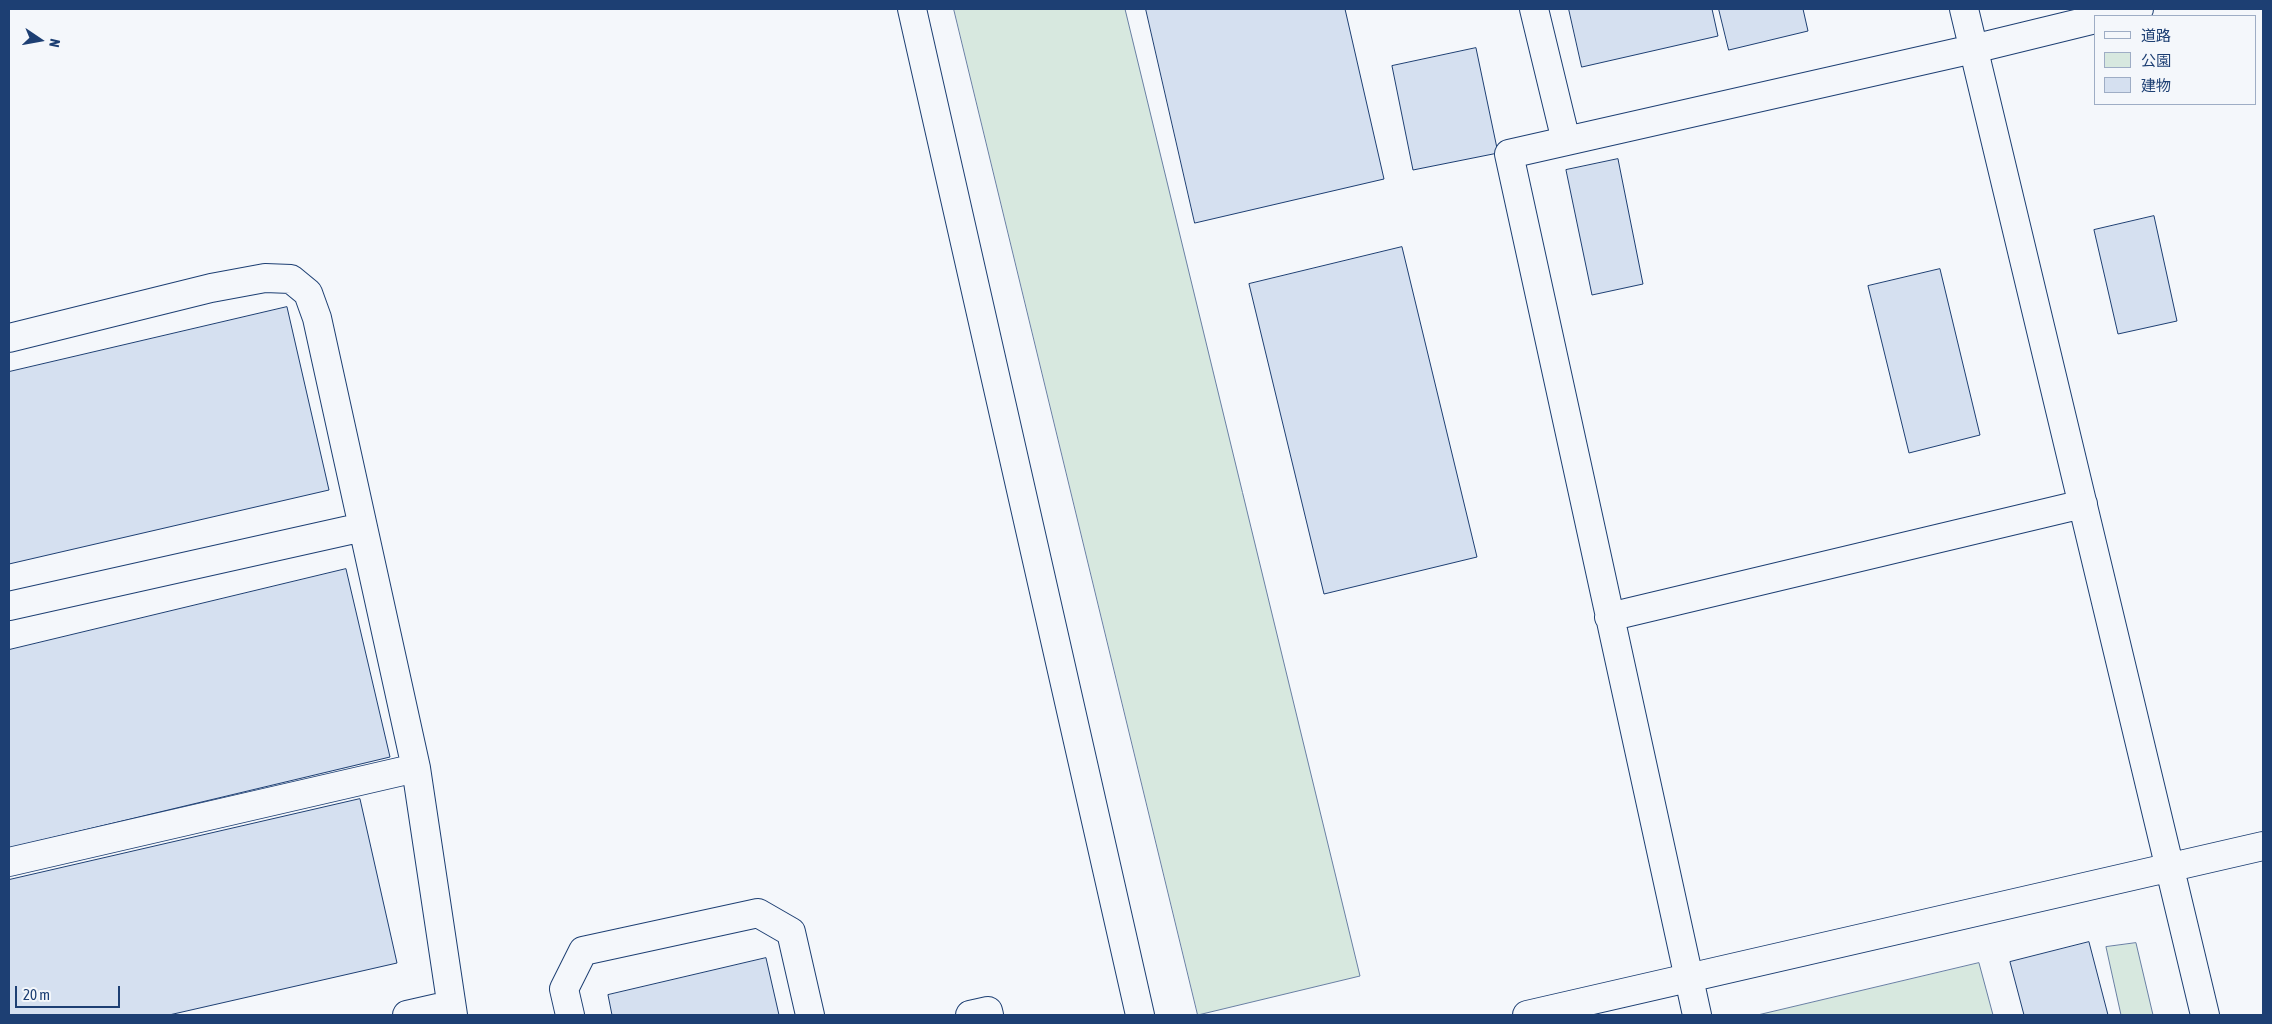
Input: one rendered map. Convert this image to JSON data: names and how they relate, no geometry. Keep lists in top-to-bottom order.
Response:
{
  "legend": ["道路", "公園", "建物"],
  "scale_bar": "20 m",
  "north": "right"
}
